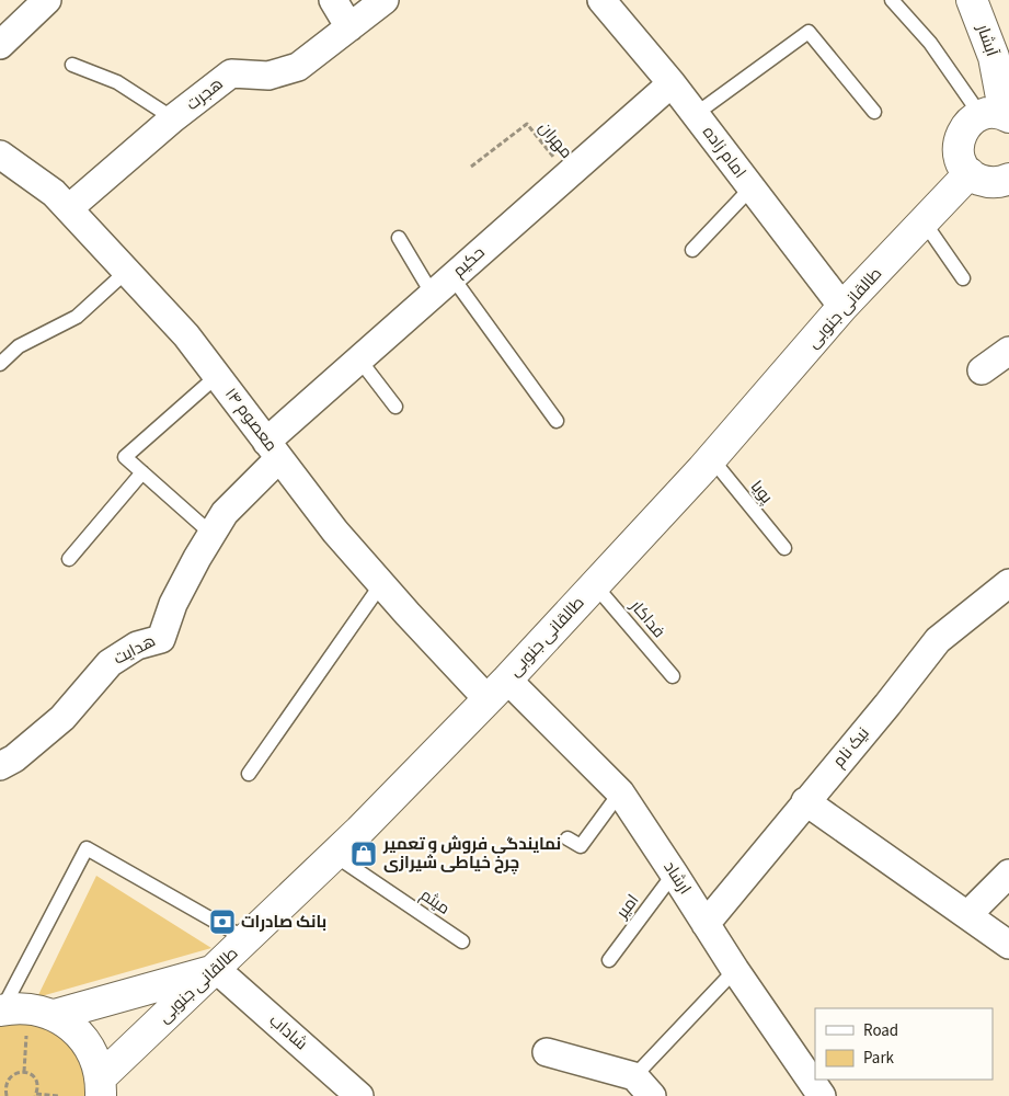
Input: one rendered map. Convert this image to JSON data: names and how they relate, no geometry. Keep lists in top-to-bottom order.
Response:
{
  "streets": {
    "street": [
      "آبشار",
      "هجرت",
      "امام زاده",
      "حکیم",
      "طالقانی جنوبی",
      "۱۴ معصوم",
      "هدایت",
      "نیک نام",
      "ارشاد",
      "شاداب"
    ],
    "lane": [
      "پویا",
      "فداکار",
      "میثم",
      "امیر"
    ],
    "path": ["مهران"]
  },
  "crossings": [
    ["هجرت", "۱۴ معصوم"],
    ["مهران", "حکیم"],
    ["امام زاده", "حکیم"],
    ["امام زاده", "طالقانی جنوبی"],
    ["حکیم", "۱۴ معصوم"],
    ["حکیم", "هدایت"],
    ["طالقانی جنوبی", "۱۴ معصوم"],
    ["طالقانی جنوبی", "پویا"],
    ["طالقانی جنوبی", "فداکار"],
    ["طالقانی جنوبی", "ارشاد"],
    ["طالقانی جنوبی", "میثم"],
    ["طالقانی جنوبی", "شاداب"],
    ["۱۴ معصوم", "هدایت"],
    ["۱۴ معصوم", "ارشاد"],
    ["نیک نام", "ارشاد"],
    ["ارشاد", "امیر"]
  ],
  "places": {
    "shop": ["نمایندگی فروش و تعمیر چرخ خیاطی شیرازی"],
    "bank": ["بانک صادرات"]
  },
  "legend": ["Road", "Park"]
}
